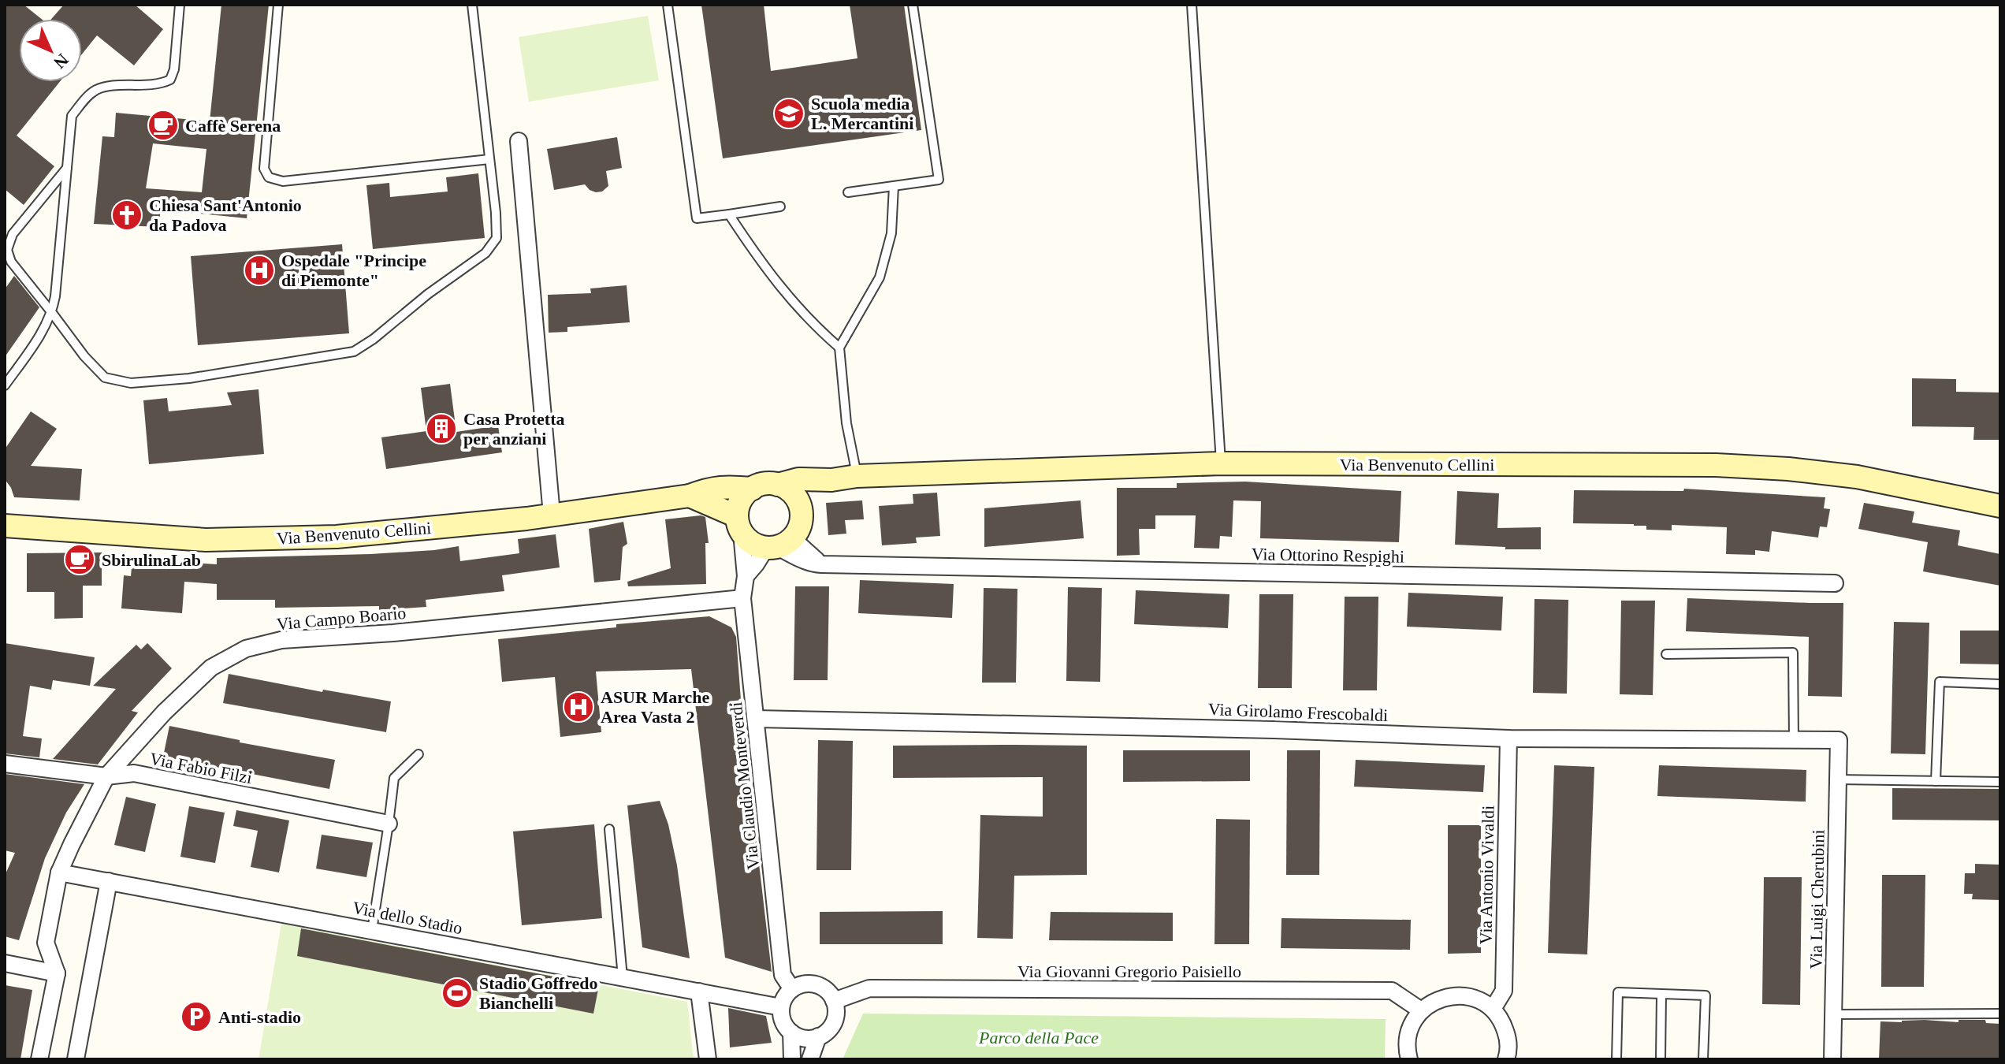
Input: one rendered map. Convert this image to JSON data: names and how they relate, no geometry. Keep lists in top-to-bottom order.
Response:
{
  "streets": {
    "street": [
      "Via Benvenuto Cellini",
      "Via Ottorino Respighi",
      "Via Campo Boario",
      "Via Girolamo Frescobaldi",
      "Via Fabio Filzi",
      "Via Claudio Monteverdi",
      "Via Antonio Vivaldi",
      "Via Luigi Cherubini",
      "Via dello Stadio",
      "Via Giovanni Gregorio Paisiello"
    ]
  },
  "crossings": [
    ["Via Benvenuto Cellini", "Via Ottorino Respighi"],
    ["Via Benvenuto Cellini", "Via Claudio Monteverdi"],
    ["Via Ottorino Respighi", "Via Claudio Monteverdi"],
    ["Via Campo Boario", "Via Fabio Filzi"],
    ["Via Campo Boario", "Via Claudio Monteverdi"],
    ["Via Campo Boario", "Via dello Stadio"],
    ["Via Girolamo Frescobaldi", "Via Claudio Monteverdi"],
    ["Via Girolamo Frescobaldi", "Via Antonio Vivaldi"],
    ["Via Girolamo Frescobaldi", "Via Luigi Cherubini"],
    ["Via Claudio Monteverdi", "Via dello Stadio"],
    ["Via Claudio Monteverdi", "Via Giovanni Gregorio Paisiello"],
    ["Via dello Stadio", "Via Giovanni Gregorio Paisiello"]
  ],
  "parks": ["Parco della Pace"],
  "places": {
    "school or university": ["Scuola media L. Mercantini"],
    "cafe": ["Caffè Serena", "SbirulinaLab"],
    "church": ["Chiesa Sant'Antonio da Padova"],
    "hospital": ["Ospedale \"Principe di Piemonte\"", "ASUR Marche Area Vasta 2"],
    "building": ["Casa Protetta per anziani"],
    "sports": ["Stadio Goffredo Bianchelli"],
    "parking": ["Anti-stadio"]
  },
  "north": "bottom right"
}
